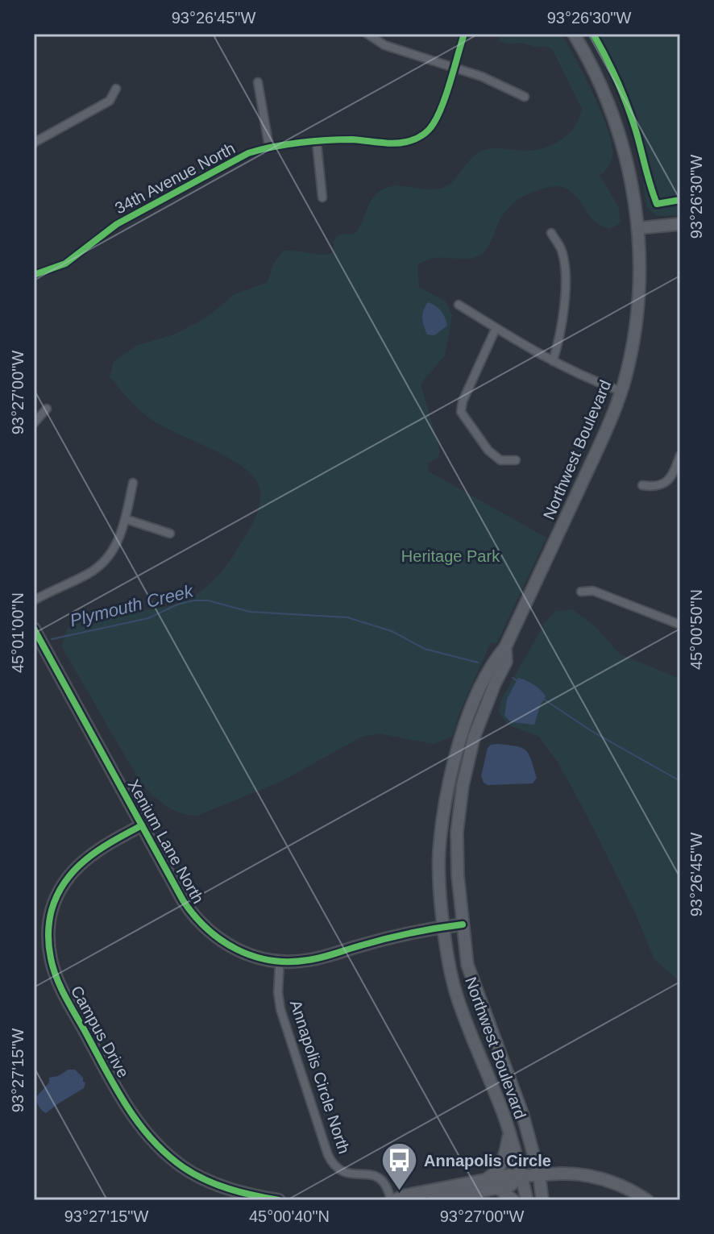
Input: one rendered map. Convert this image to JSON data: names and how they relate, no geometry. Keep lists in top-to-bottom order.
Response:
{
  "streets": {
    "main road": ["Northwest Boulevard", "Xenium Lane North", "Campus Drive"],
    "street": ["34th Avenue North", "Annapolis Circle North"]
  },
  "crossings": [
    ["Northwest Boulevard", "Xenium Lane North"],
    ["Xenium Lane North", "Campus Drive"],
    ["Xenium Lane North", "Annapolis Circle North"]
  ],
  "water": ["Plymouth Creek"],
  "parks": ["Heritage Park"],
  "places": {
    "bus stop": ["Annapolis Circle"]
  },
  "coordinates": [
    "93°26'45\"W",
    "93°26'30\"W",
    "93°27'00\"W",
    "45°00'50\"N",
    "45°01'00\"N",
    "93°27'15\"W",
    "45°00'40\"N"
  ]
}
